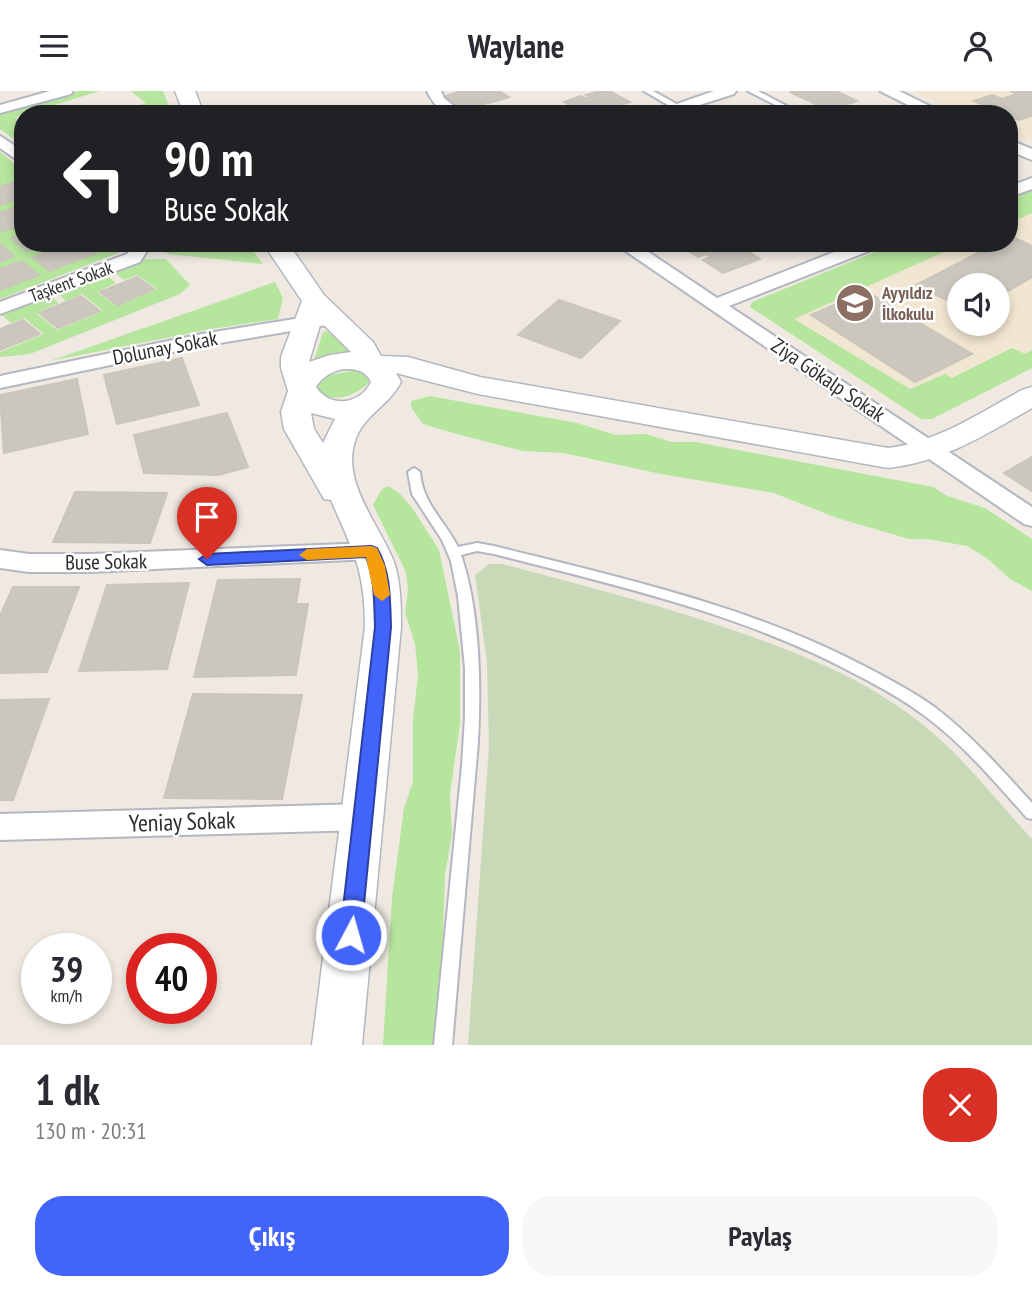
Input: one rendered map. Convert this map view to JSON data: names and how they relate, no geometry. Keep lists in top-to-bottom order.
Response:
{
  "streets": {
    "street": [
      "Taşkent Sokak",
      "Dolunay Sokak",
      "Ziya Gökalp Sokak",
      "Buse Sokak",
      "Yeniay Sokak"
    ]
  },
  "places": {
    "school or university": ["Ayyıldız İlkokulu"]
  },
  "page": {
    "header": "Waylane",
    "turn": ["90 m", "Buse Sokak"],
    "speed": "39 km/h",
    "limit": "40",
    "heading": ["1 dk", "130 m · 20:31"],
    "buttons": ["Çıkış", "Paylaş"]
  }
}
